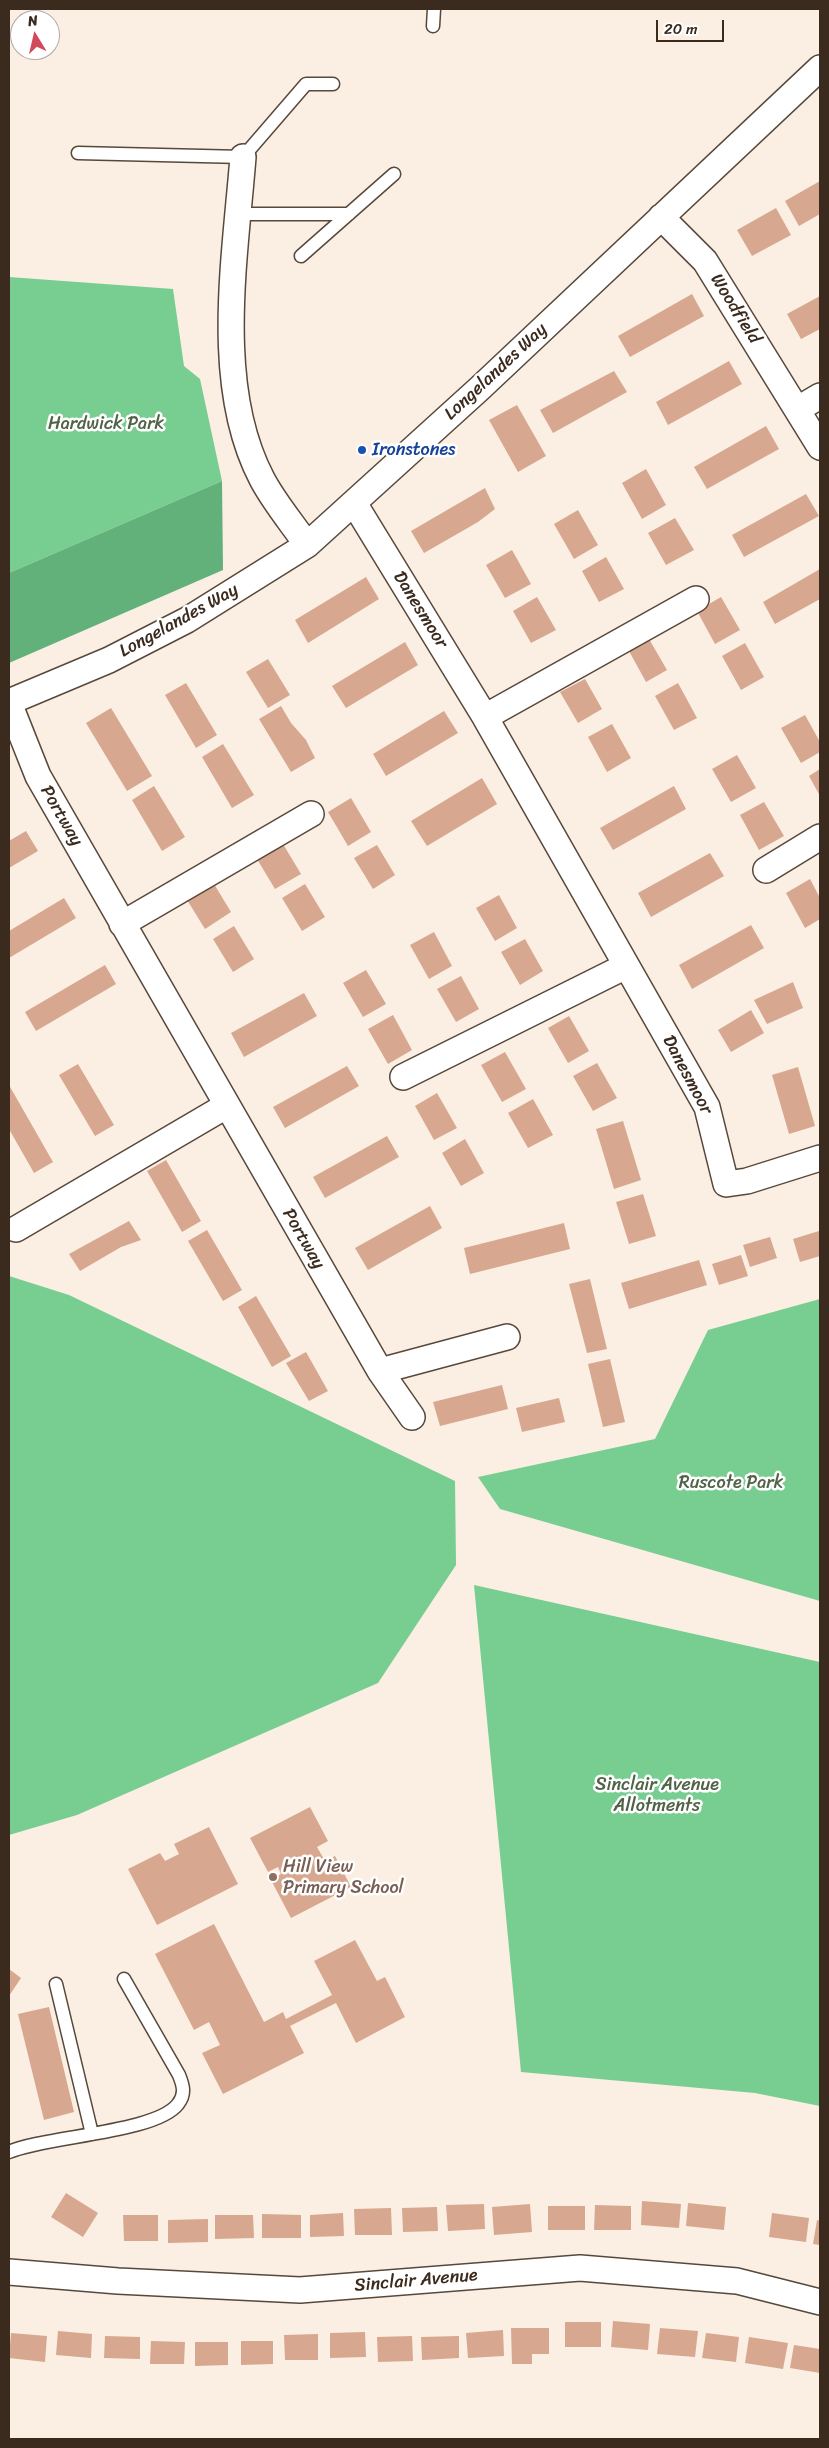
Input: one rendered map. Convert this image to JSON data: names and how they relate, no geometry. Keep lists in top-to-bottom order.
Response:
{
  "streets": {
    "street": [
      "Woodfield",
      "Longelandes Way",
      "Danesmoor",
      "Portway",
      "Sinclair Avenue"
    ]
  },
  "crossings": [
    ["Woodfield", "Longelandes Way"],
    ["Longelandes Way", "Danesmoor"],
    ["Longelandes Way", "Portway"]
  ],
  "parks": ["Hardwick Park", "Ruscote Park", "Sinclair Avenue Allotments"],
  "places": ["Ironstones", "Hill View Primary School"],
  "scale_bar": "20 m",
  "north": "top"
}
